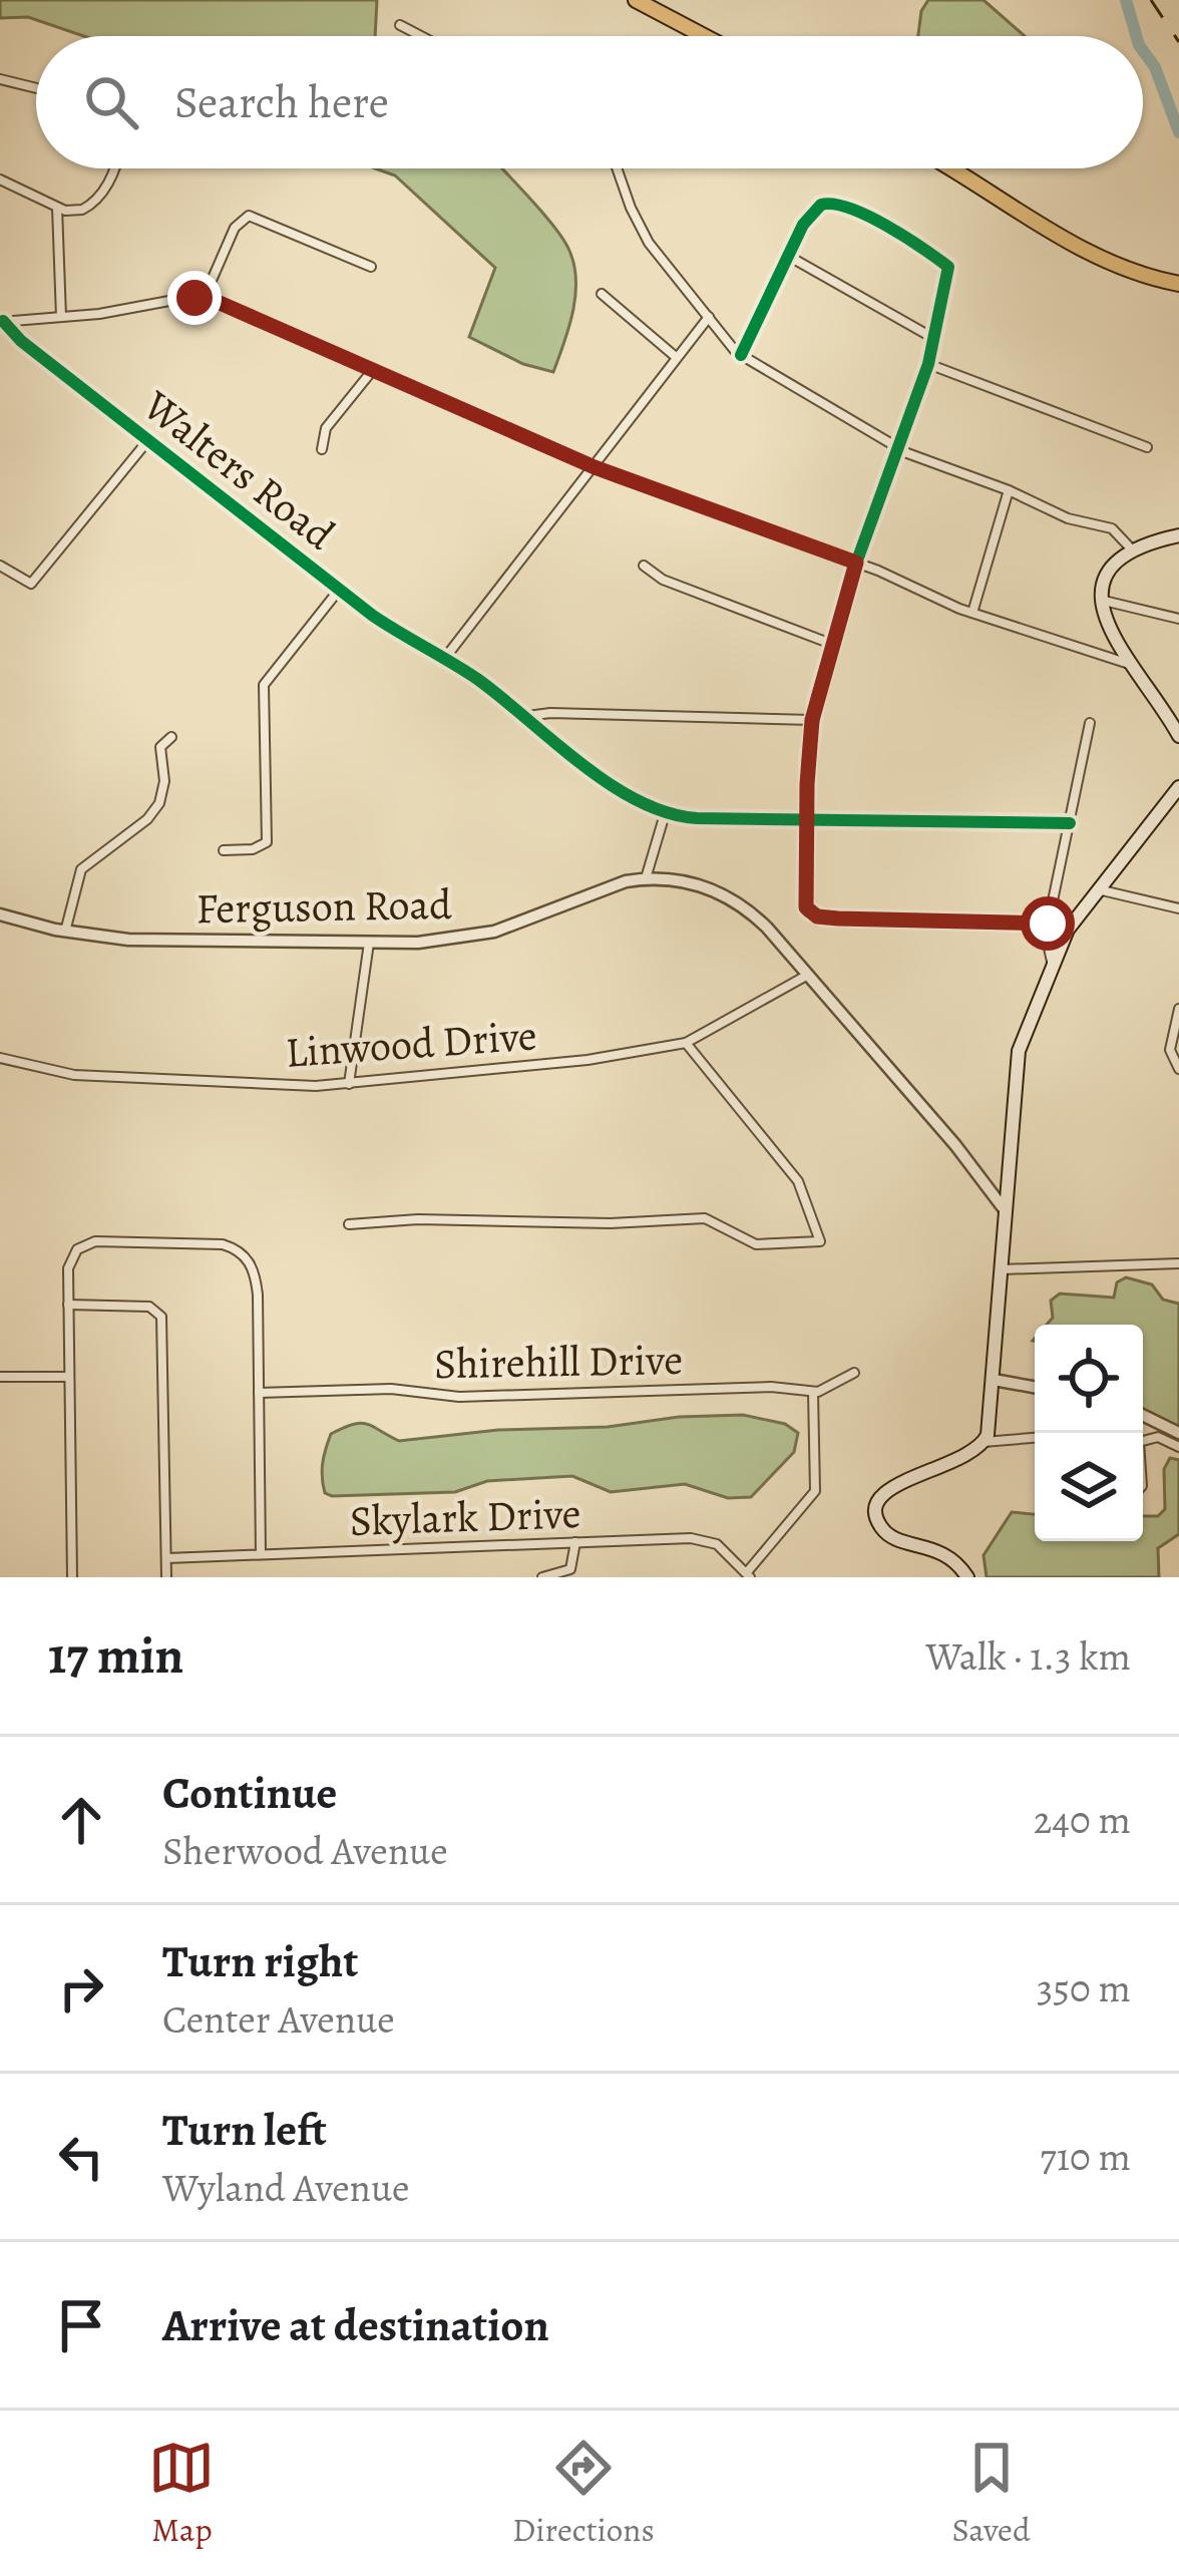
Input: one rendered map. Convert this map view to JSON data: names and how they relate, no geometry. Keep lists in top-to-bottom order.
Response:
{
  "streets": {
    "street": [
      "Walters Road",
      "Ferguson Road",
      "Linwood Drive",
      "Shirehill Drive",
      "Skylark Drive"
    ]
  },
  "crossings": [
    ["Ferguson Road", "Linwood Drive"]
  ],
  "page": {
    "search": "Search here",
    "heading": ["17 min", "Walk · 1.3 km"],
    "list": [
      ["Continue", "Sherwood Avenue", "240 m"],
      ["Turn right", "Center Avenue", "350 m"],
      ["Turn left", "Wyland Avenue", "710 m"],
      "Arrive at destination"
    ],
    "nav": ["Map", "Directions", "Saved"]
  }
}
